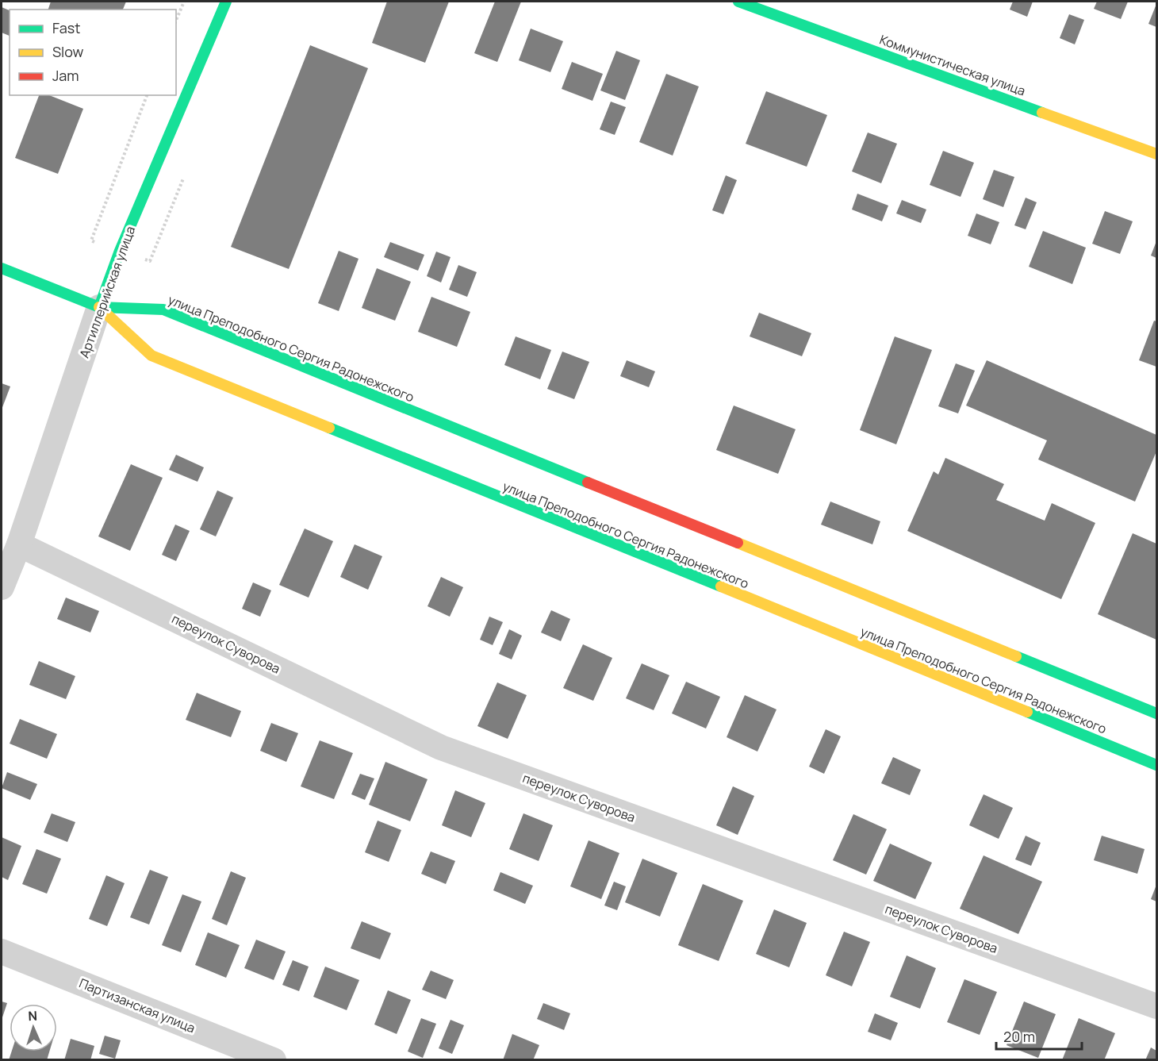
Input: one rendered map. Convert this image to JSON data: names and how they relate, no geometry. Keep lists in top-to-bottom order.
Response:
{
  "streets": {
    "street": [
      "Коммунистическая улица",
      "Артиллерийская улица",
      "улица Преподобного Сергия Радонежского",
      "переулок Суворова",
      "Партизанская улица"
    ]
  },
  "crossings": [
    ["Артиллерийская улица", "улица Преподобного Сергия Радонежского"],
    ["Артиллерийская улица", "переулок Суворова"]
  ],
  "legend": ["Fast", "Slow", "Jam"],
  "scale_bar": "20 m",
  "north": "top"
}
